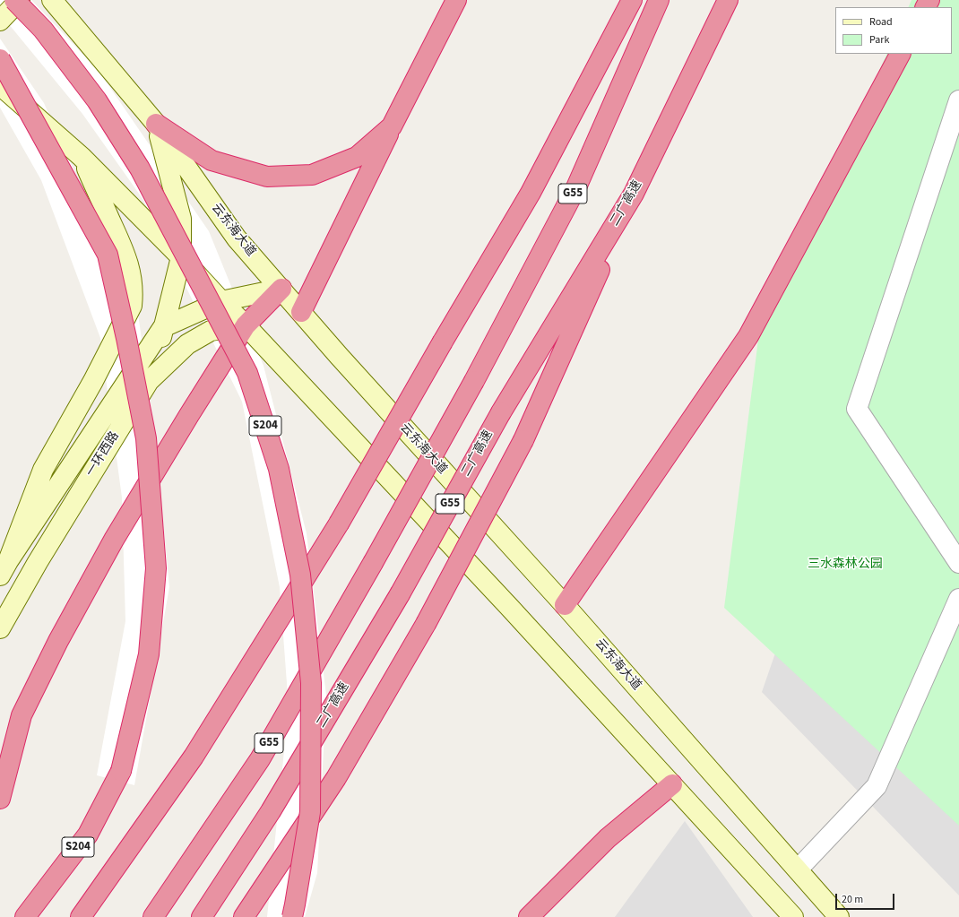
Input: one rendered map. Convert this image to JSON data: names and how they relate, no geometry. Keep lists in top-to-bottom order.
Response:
{
  "streets": {
    "highway": ["G55", "二广高速", "S204"],
    "main road": ["云东海大道", "一环西路"]
  },
  "parks": ["三水森林公园"],
  "legend": ["Road", "Park"],
  "scale_bar": "20 m"
}
